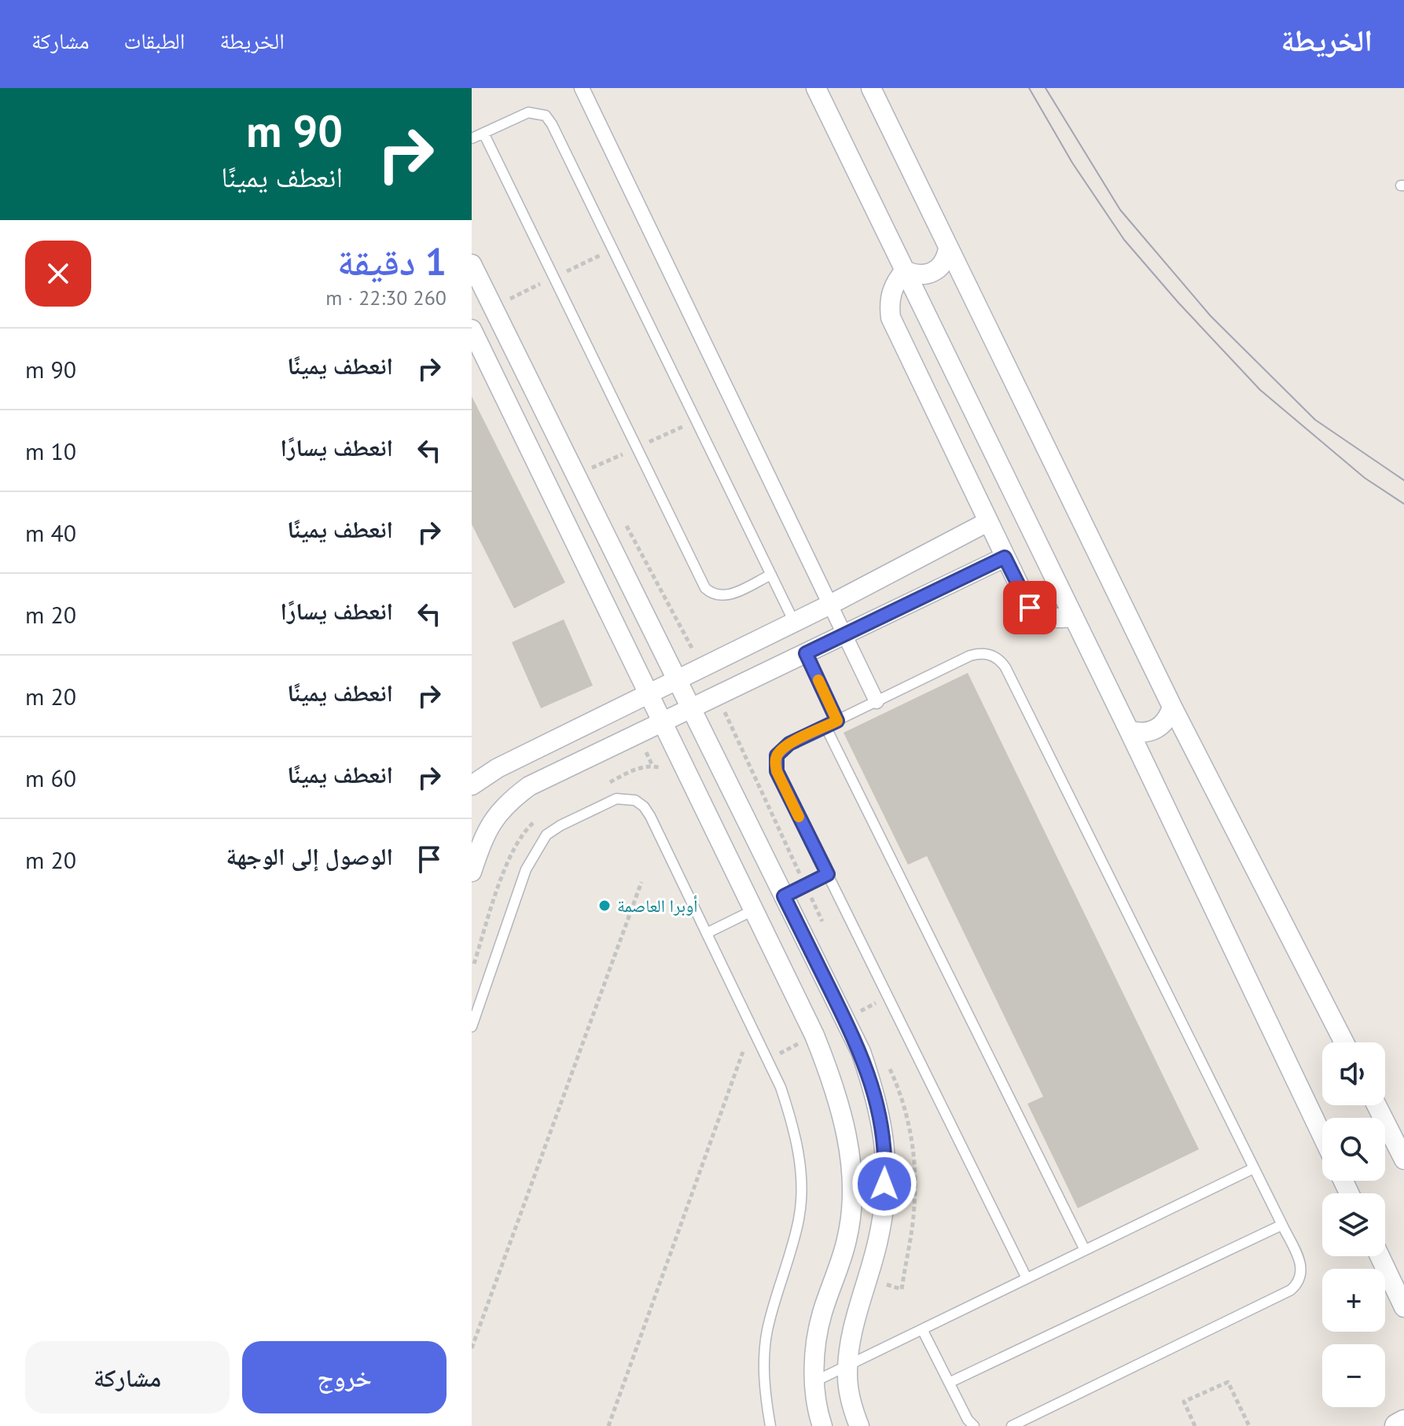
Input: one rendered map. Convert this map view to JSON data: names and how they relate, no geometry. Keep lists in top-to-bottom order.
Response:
{
  "places": ["أوبرا العاصمة"],
  "page": {
    "header": "الخريطة",
    "nav": ["الخريطة", "الطبقات", "مشاركة"],
    "turn": ["90 m", "انعطف يمينًا"],
    "heading": ["1 دقيقة", "260 m · 22:30"],
    "list": [
      {
        "name": "انعطف يمينًا",
        "value": "90 m"
      },
      {
        "name": "انعطف يسارًا",
        "value": "10 m"
      },
      {
        "name": "انعطف يمينًا",
        "value": "40 m"
      },
      {
        "name": "انعطف يسارًا",
        "value": "20 m"
      },
      {
        "name": "انعطف يمينًا",
        "value": "20 m"
      },
      {
        "name": "انعطف يمينًا",
        "value": "60 m"
      },
      {
        "name": "الوصول إلى الوجهة",
        "value": "20 m"
      }
    ],
    "map_buttons": ["+", "−"],
    "buttons": ["خروج", "مشاركة"]
  }
}
